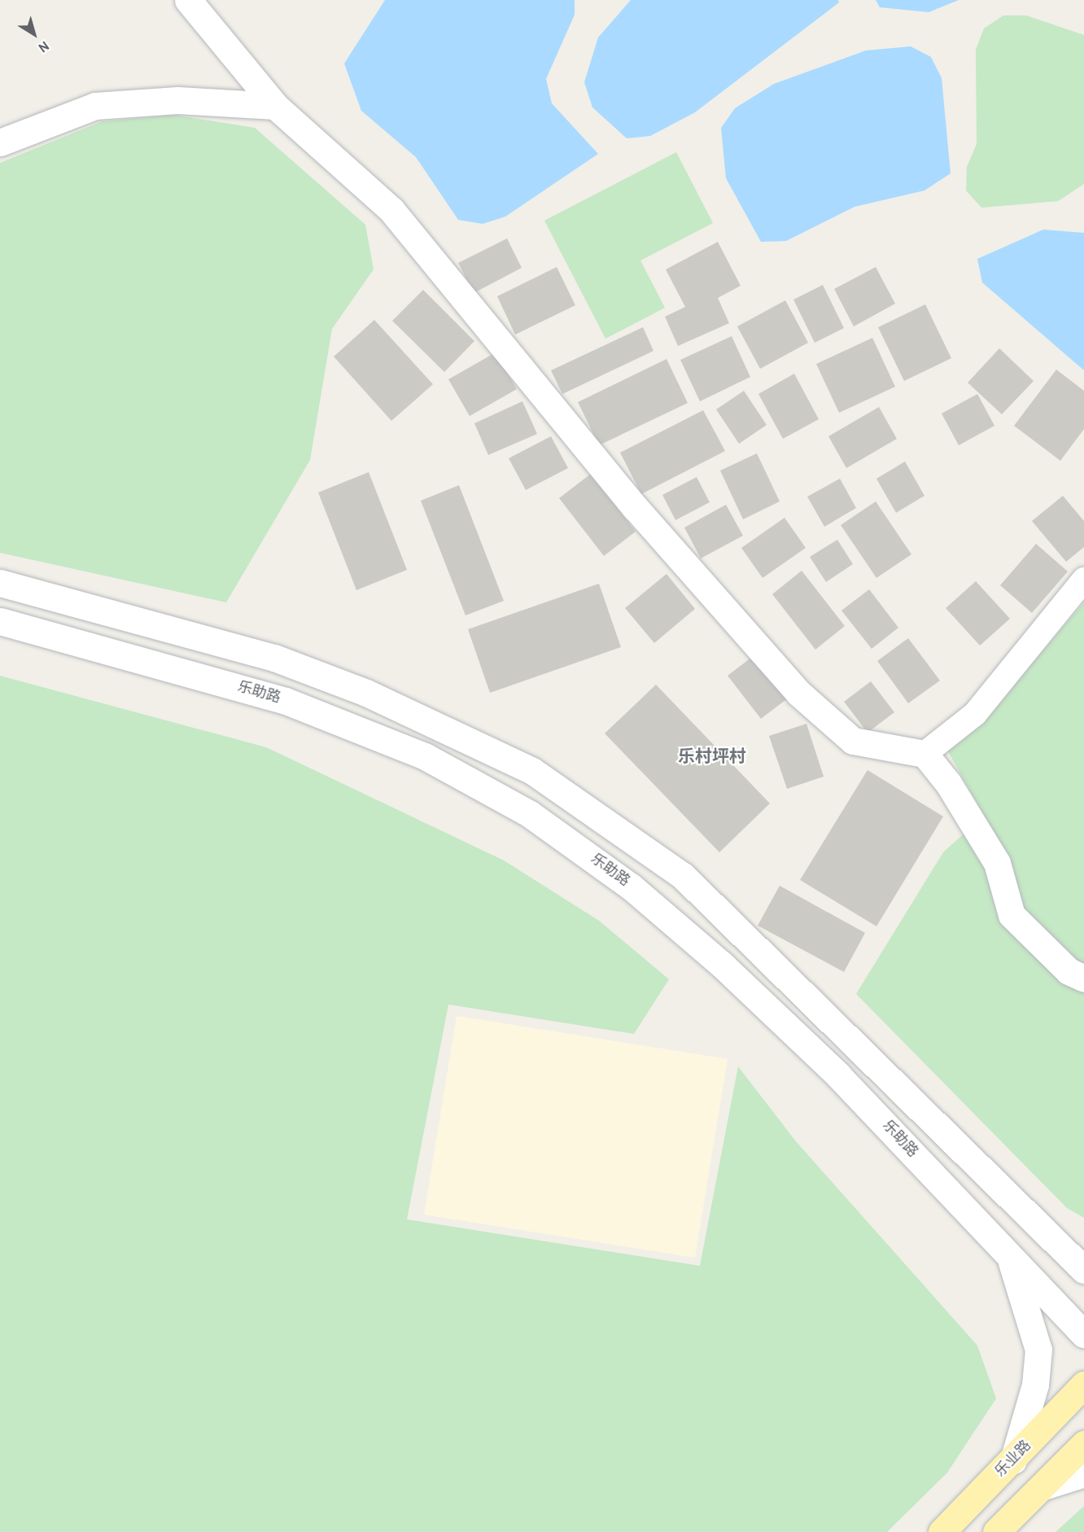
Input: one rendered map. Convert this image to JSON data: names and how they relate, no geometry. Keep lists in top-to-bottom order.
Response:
{
  "streets": {
    "main road": ["乐业路"],
    "street": ["乐助路"]
  },
  "districts": ["乐村坪村"],
  "north": "bottom right"
}
